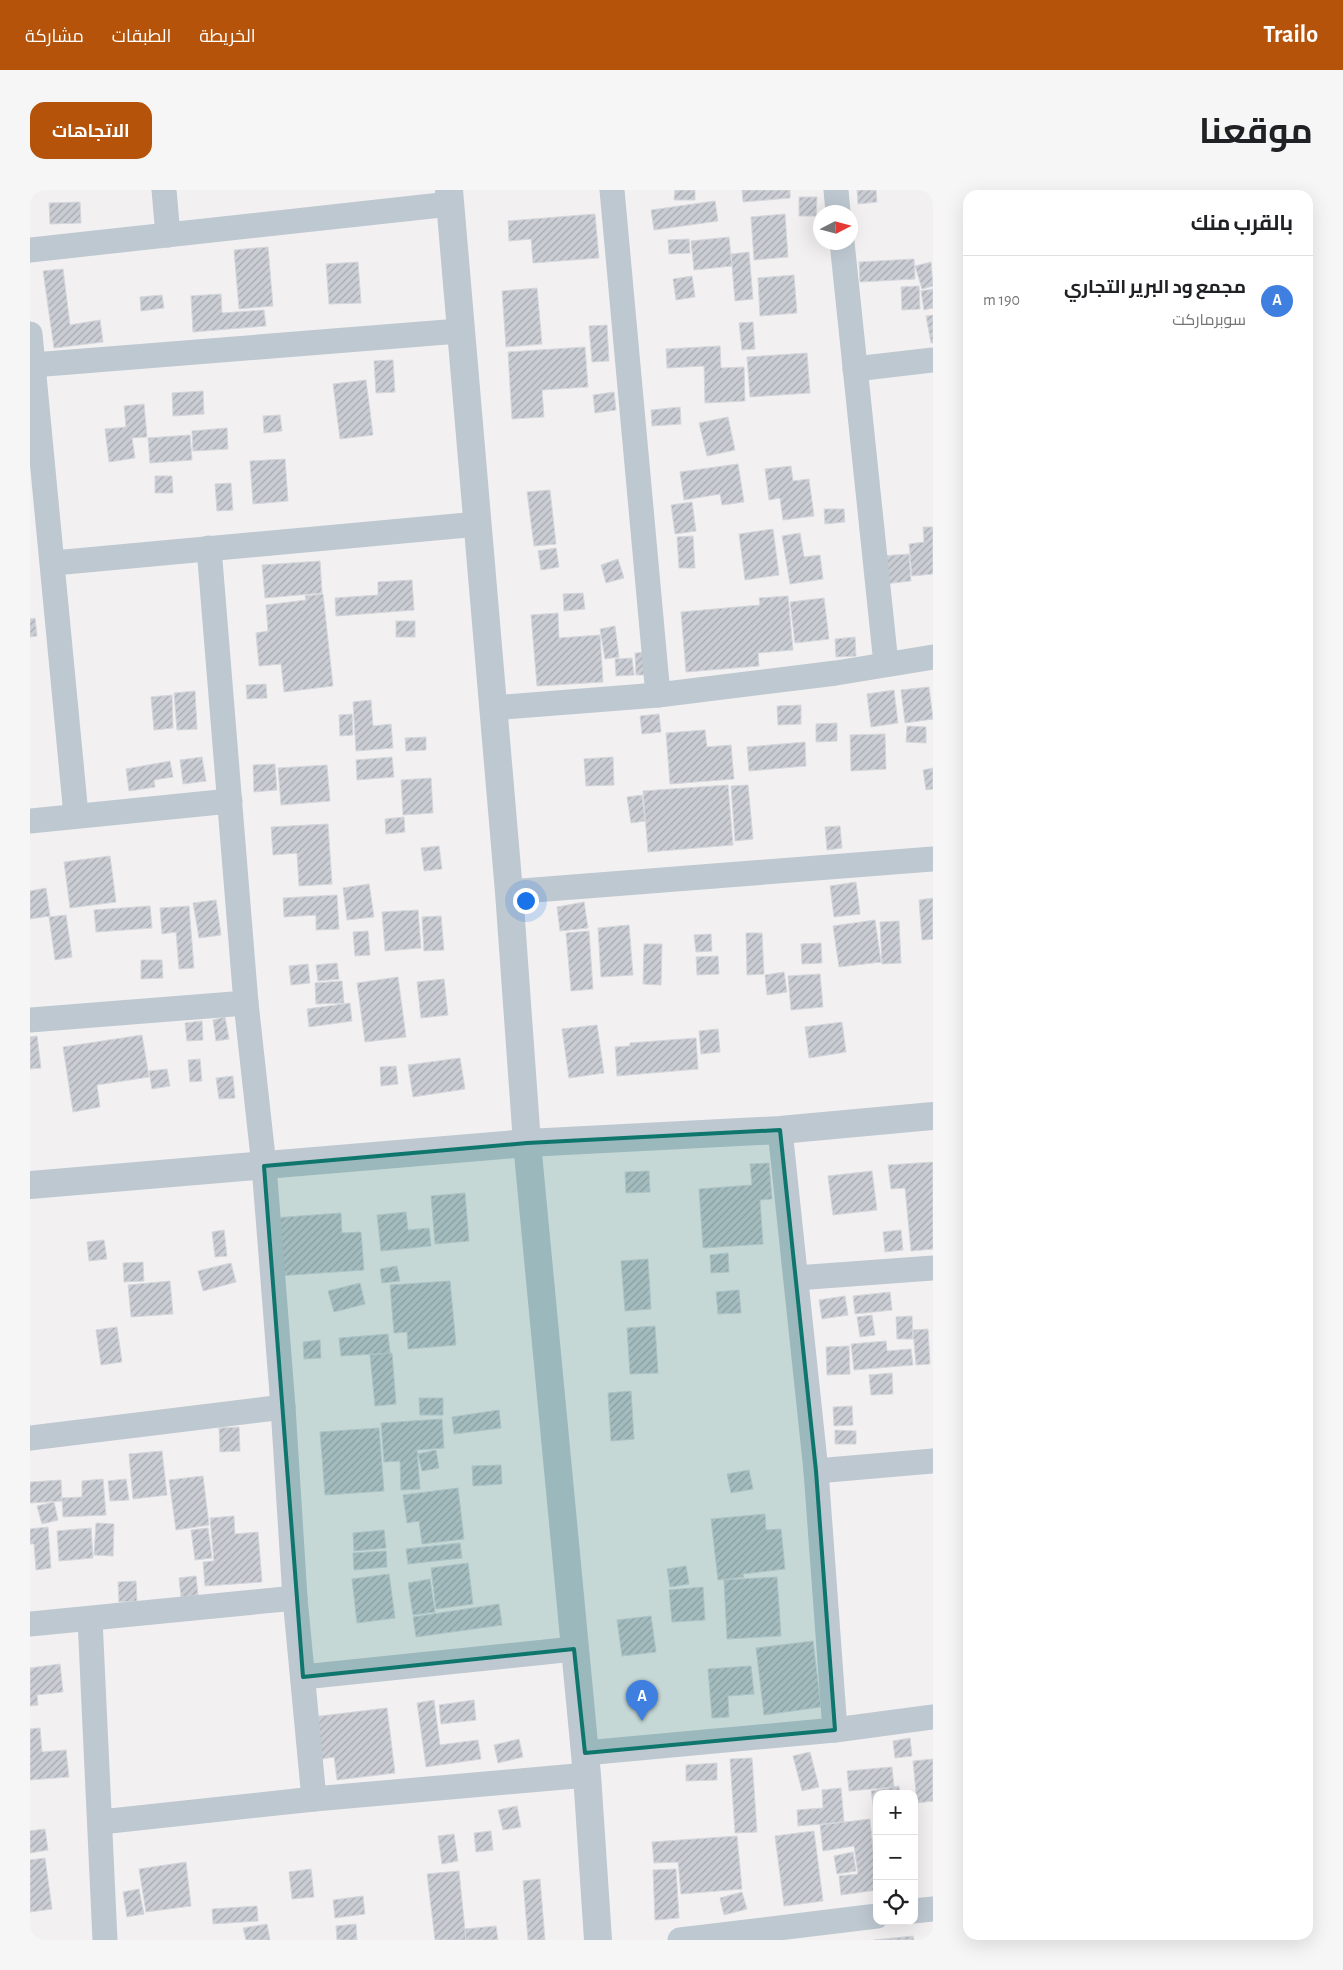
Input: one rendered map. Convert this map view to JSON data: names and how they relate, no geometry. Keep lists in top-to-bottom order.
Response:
{
  "north": "right",
  "page": {
    "header": "Trailo",
    "nav": ["الخريطة", "الطبقات", "مشاركة"],
    "title": "موقعنا",
    "buttons": "الاتجاهات",
    "heading": "بالقرب منك",
    "list": [
      {
        "mark": "A",
        "name": "مجمع ود البرير التجاري",
        "note": "سوبرماركت",
        "value": "190 m"
      }
    ],
    "pins": "A",
    "map_buttons": ["+", "−"]
  }
}
